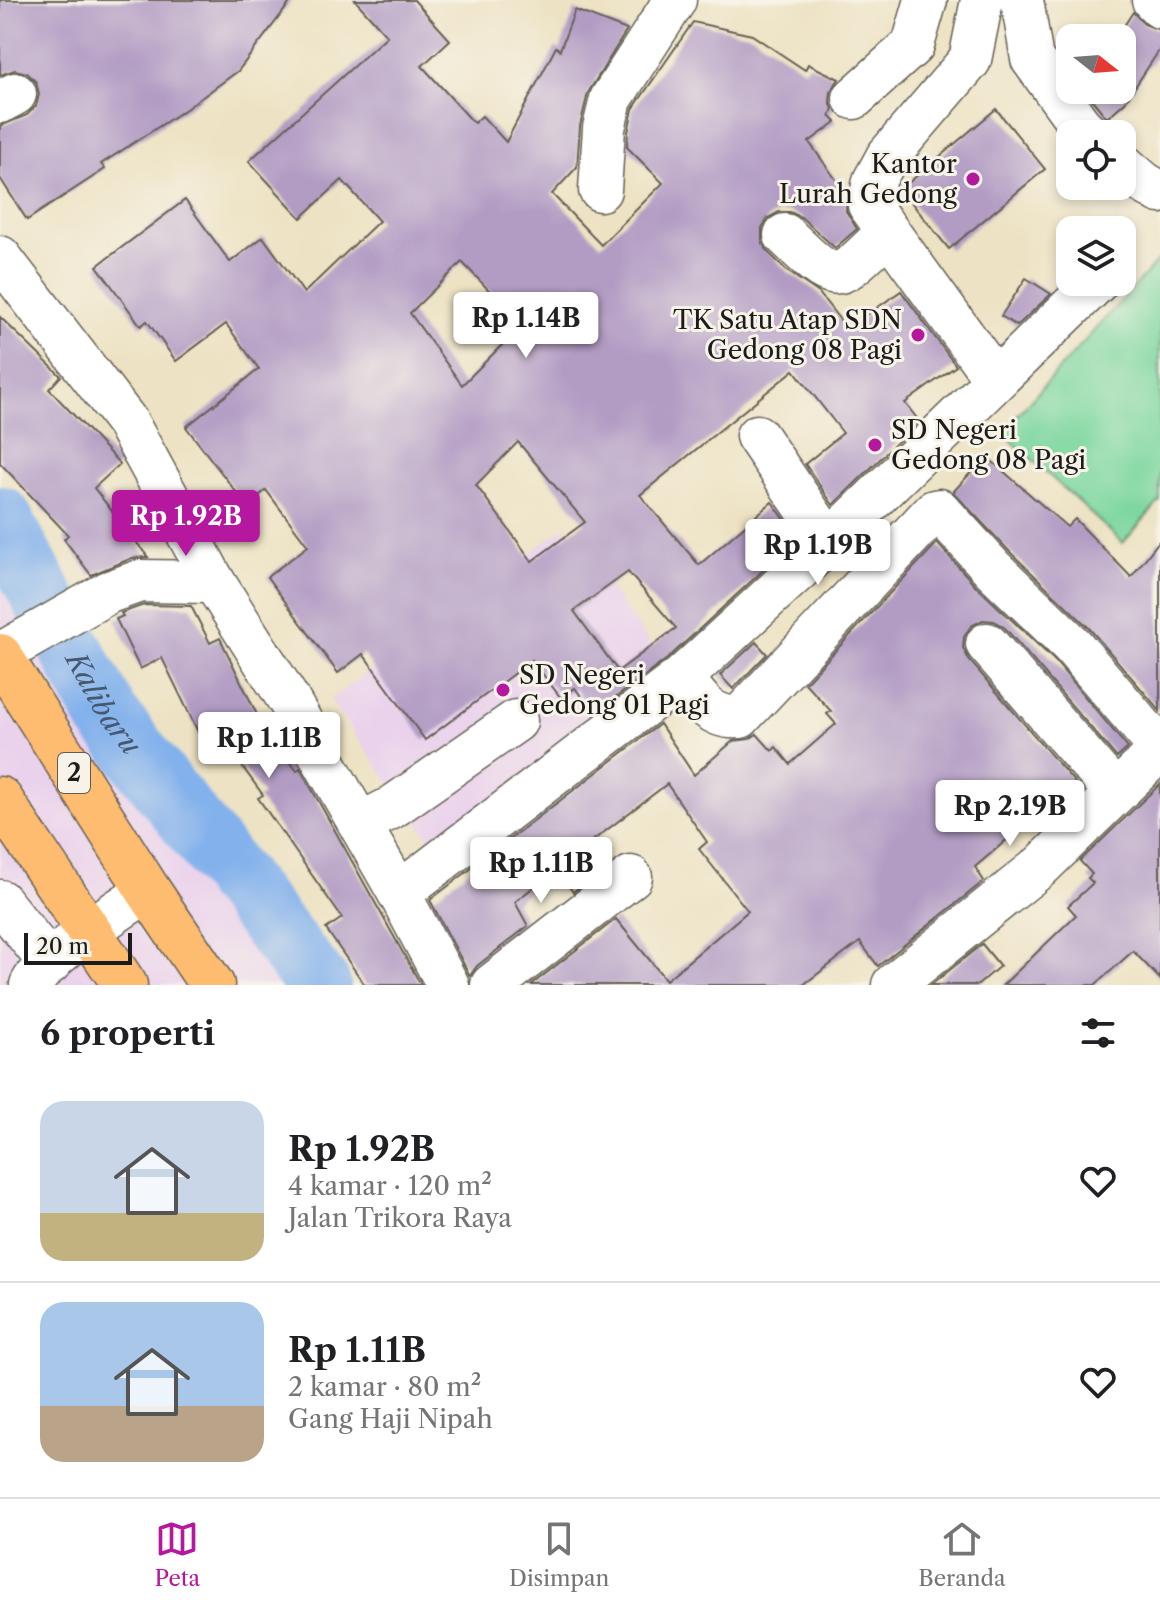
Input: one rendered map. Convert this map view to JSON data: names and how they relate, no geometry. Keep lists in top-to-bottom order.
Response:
{
  "streets": {
    "highway": ["2"]
  },
  "water": ["Kalibaru"],
  "places": [
    "Kantor Lurah Gedong",
    "TK Satu Atap SDN Gedong 08 Pagi",
    "SD Negeri Gedong 08 Pagi",
    "SD Negeri Gedong 01 Pagi"
  ],
  "scale_bar": "20 m",
  "north": "right",
  "page": {
    "price": [
      "Rp 1.14B",
      "Rp 1.92B",
      "Rp 1.19B",
      "Rp 1.11B",
      "Rp 2.19B",
      "Rp 1.11B"
    ],
    "scale": "20 m",
    "heading": "6 properti",
    "list": [
      {
        "name": "Rp 1.92B",
        "note": "4 kamar · 120 m² · Jalan Trikora Raya"
      },
      {
        "name": "Rp 1.11B",
        "note": "2 kamar · 80 m² · Gang Haji Nipah"
      }
    ],
    "tabs": ["Peta", "Disimpan", "Beranda"]
  }
}
